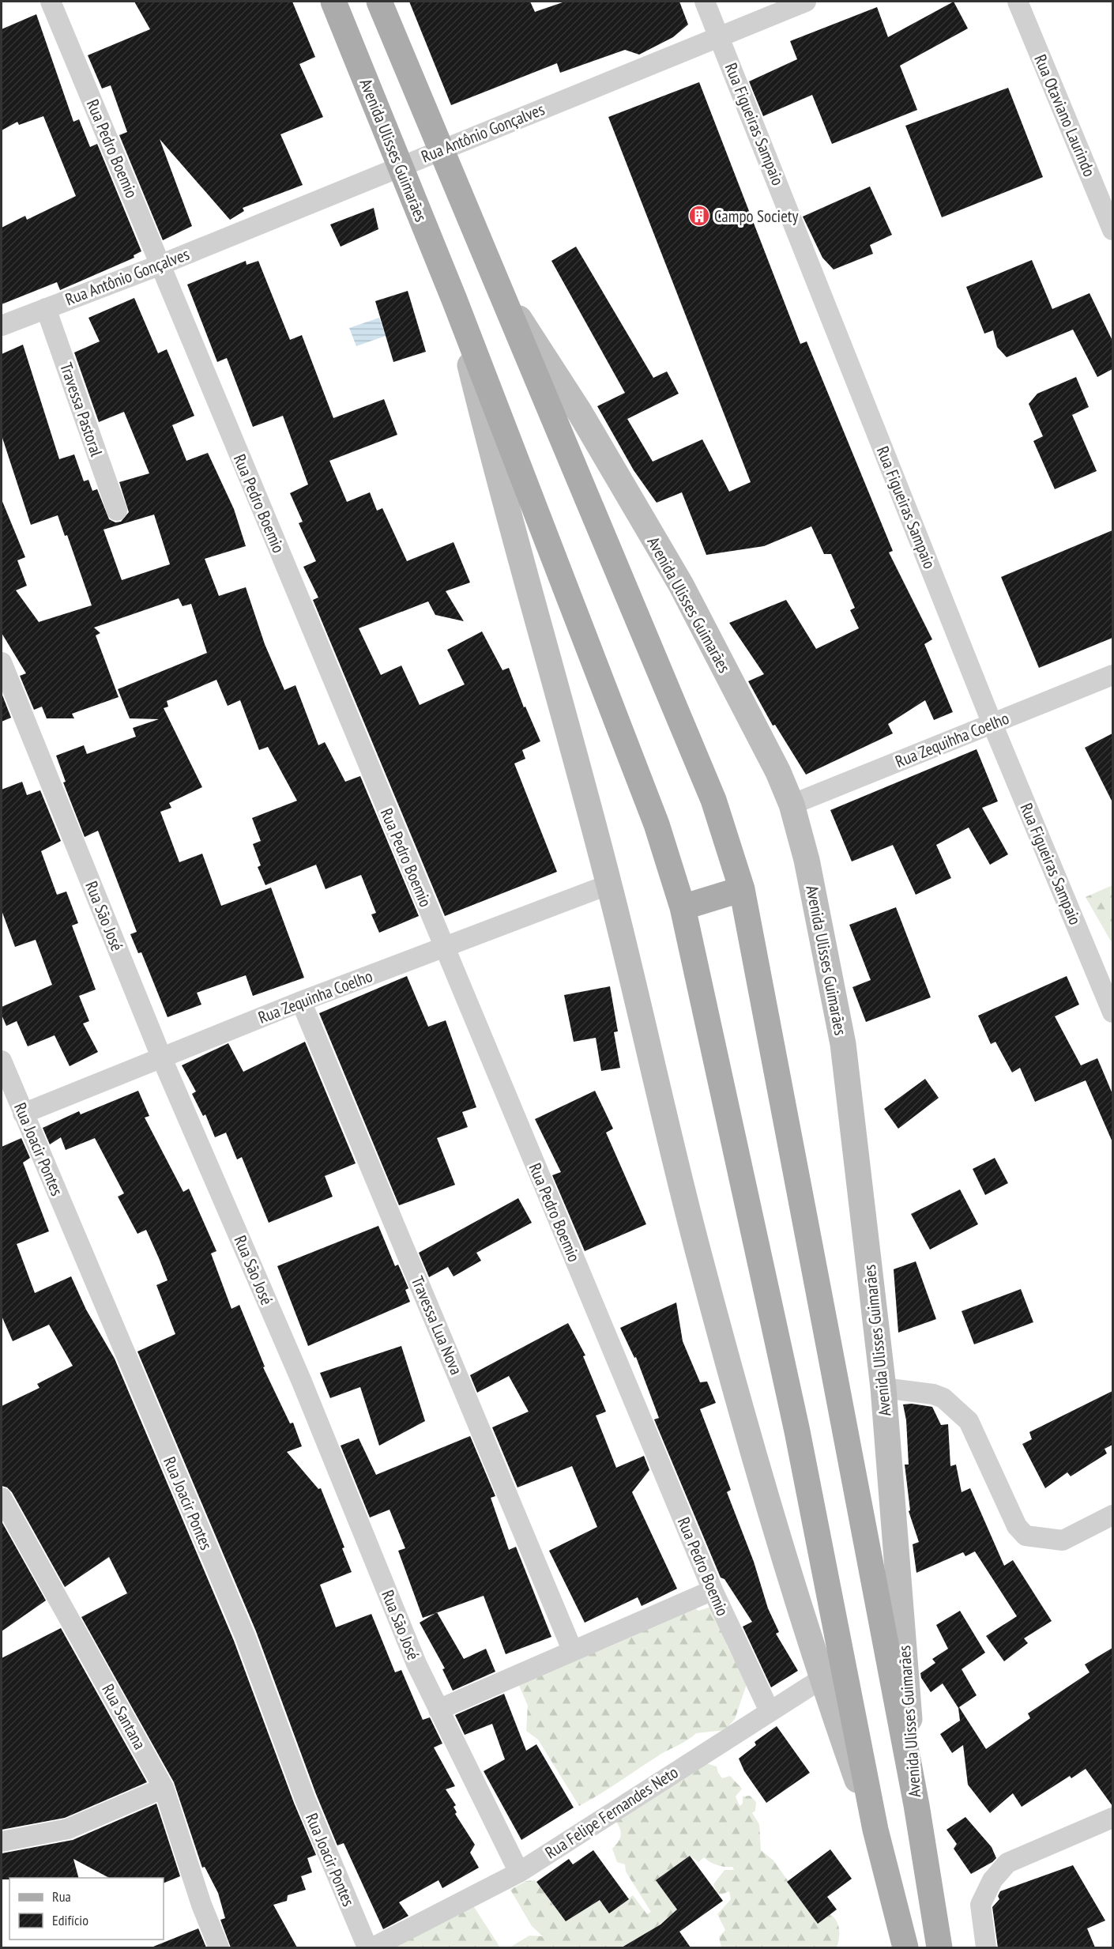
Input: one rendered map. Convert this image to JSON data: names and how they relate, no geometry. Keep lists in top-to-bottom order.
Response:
{
  "streets": {
    "main road": ["Avenida Ulisses Guimarães"],
    "street": [
      "Rua Otaviano Laurindo",
      "Rua Figueiras Sampaio",
      "Rua Antônio Gonçalves",
      "Rua Pedro Boemio",
      "Travessa Pastoral",
      "Rua Zequihha Coelho",
      "Rua São José",
      "Rua Zequinha Coelho",
      "Rua Joacir Pontes",
      "Travessa Lua Nova",
      "Rua Santana",
      "Rua Felipe Fernandes Neto"
    ]
  },
  "crossings": [
    ["Rua Figueiras Sampaio", "Rua Antônio Gonçalves"],
    ["Rua Figueiras Sampaio", "Rua Zequihha Coelho"],
    ["Rua Antônio Gonçalves", "Rua Pedro Boemio"],
    ["Rua Antônio Gonçalves", "Avenida Ulisses Guimarães"],
    ["Rua Antônio Gonçalves", "Travessa Pastoral"],
    ["Rua Pedro Boemio", "Rua Zequinha Coelho"],
    ["Rua Pedro Boemio", "Rua Felipe Fernandes Neto"],
    ["Avenida Ulisses Guimarães", "Rua Zequihha Coelho"],
    ["Avenida Ulisses Guimarães", "Rua Zequinha Coelho"],
    ["Avenida Ulisses Guimarães", "Rua Felipe Fernandes Neto"],
    ["Rua São José", "Rua Zequinha Coelho"],
    ["Rua São José", "Rua Felipe Fernandes Neto"],
    ["Rua Zequinha Coelho", "Rua Joacir Pontes"],
    ["Rua Zequinha Coelho", "Travessa Lua Nova"]
  ],
  "places": {
    "building": ["Campo Society"]
  },
  "legend": ["Rua", "Edifício"]
}
